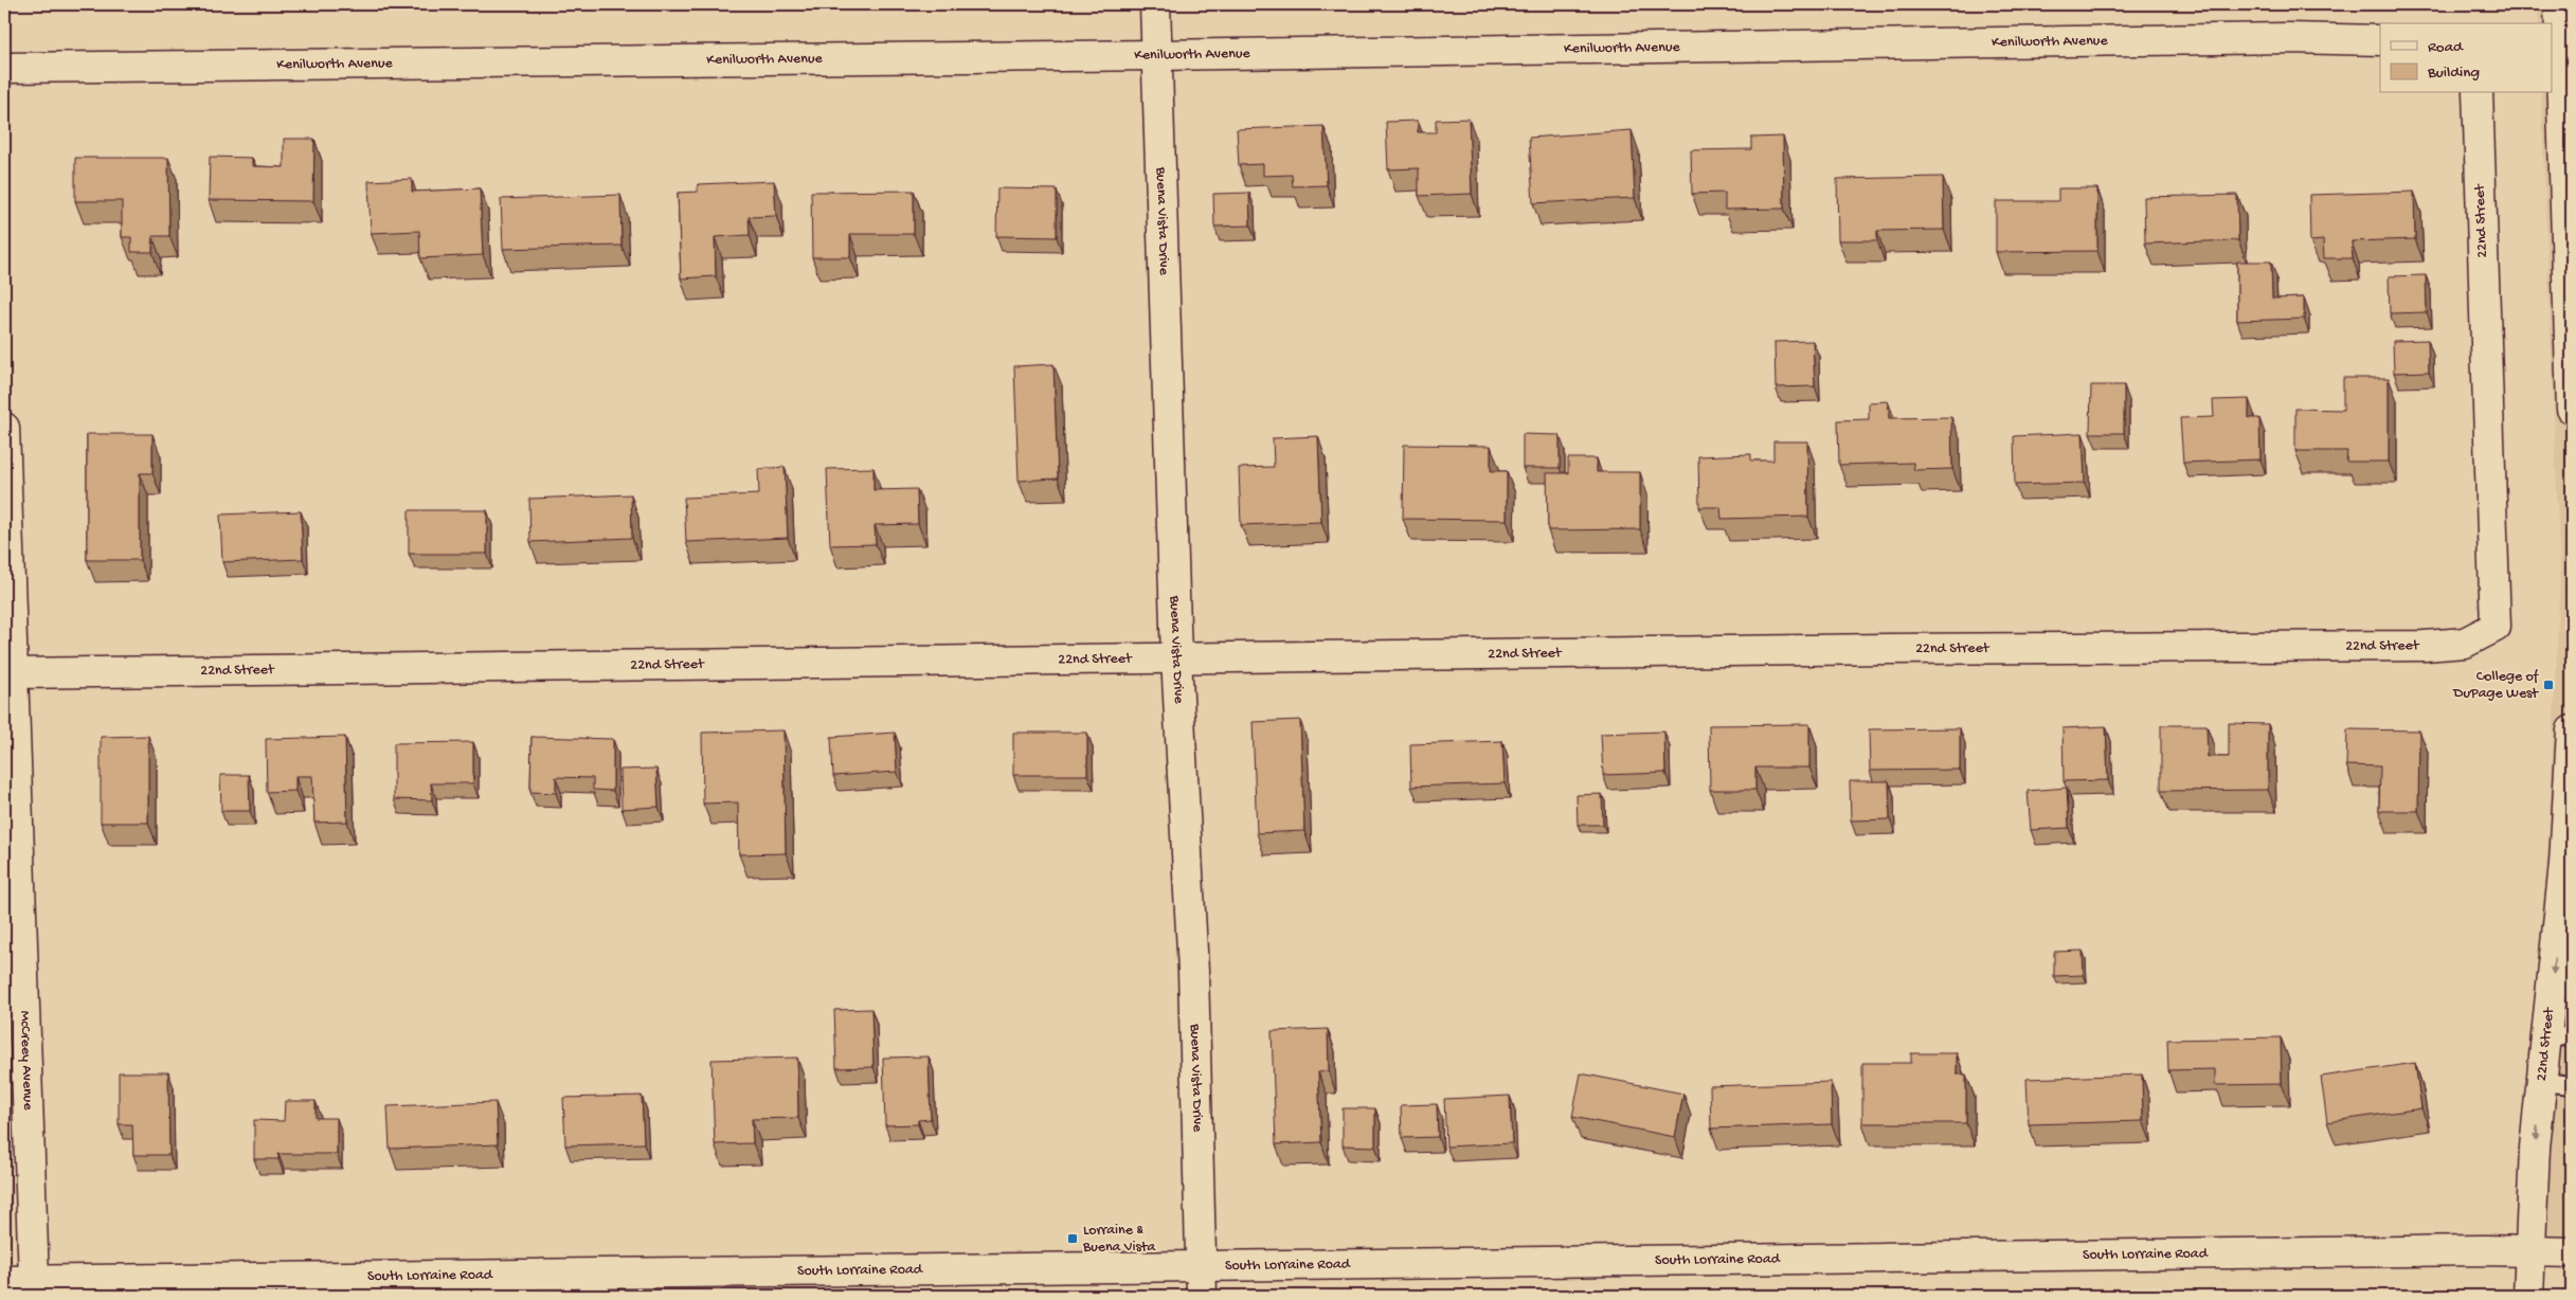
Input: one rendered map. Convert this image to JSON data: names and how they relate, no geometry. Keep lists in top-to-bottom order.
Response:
{
  "streets": {
    "street": [
      "Kenilworth Avenue",
      "Buena Vista Drive",
      "22nd Street",
      "McCreey Avenue",
      "South Lorraine Road"
    ]
  },
  "crossings": [
    ["Kenilworth Avenue", "Buena Vista Drive"],
    ["Buena Vista Drive", "22nd Street"],
    ["Buena Vista Drive", "South Lorraine Road"],
    ["22nd Street", "McCreey Avenue"],
    ["22nd Street", "South Lorraine Road"],
    ["McCreey Avenue", "South Lorraine Road"]
  ],
  "places": {
    "transit": ["College of DuPage West", "Lorraine & Buena Vista"]
  },
  "legend": ["Road", "Building"]
}
